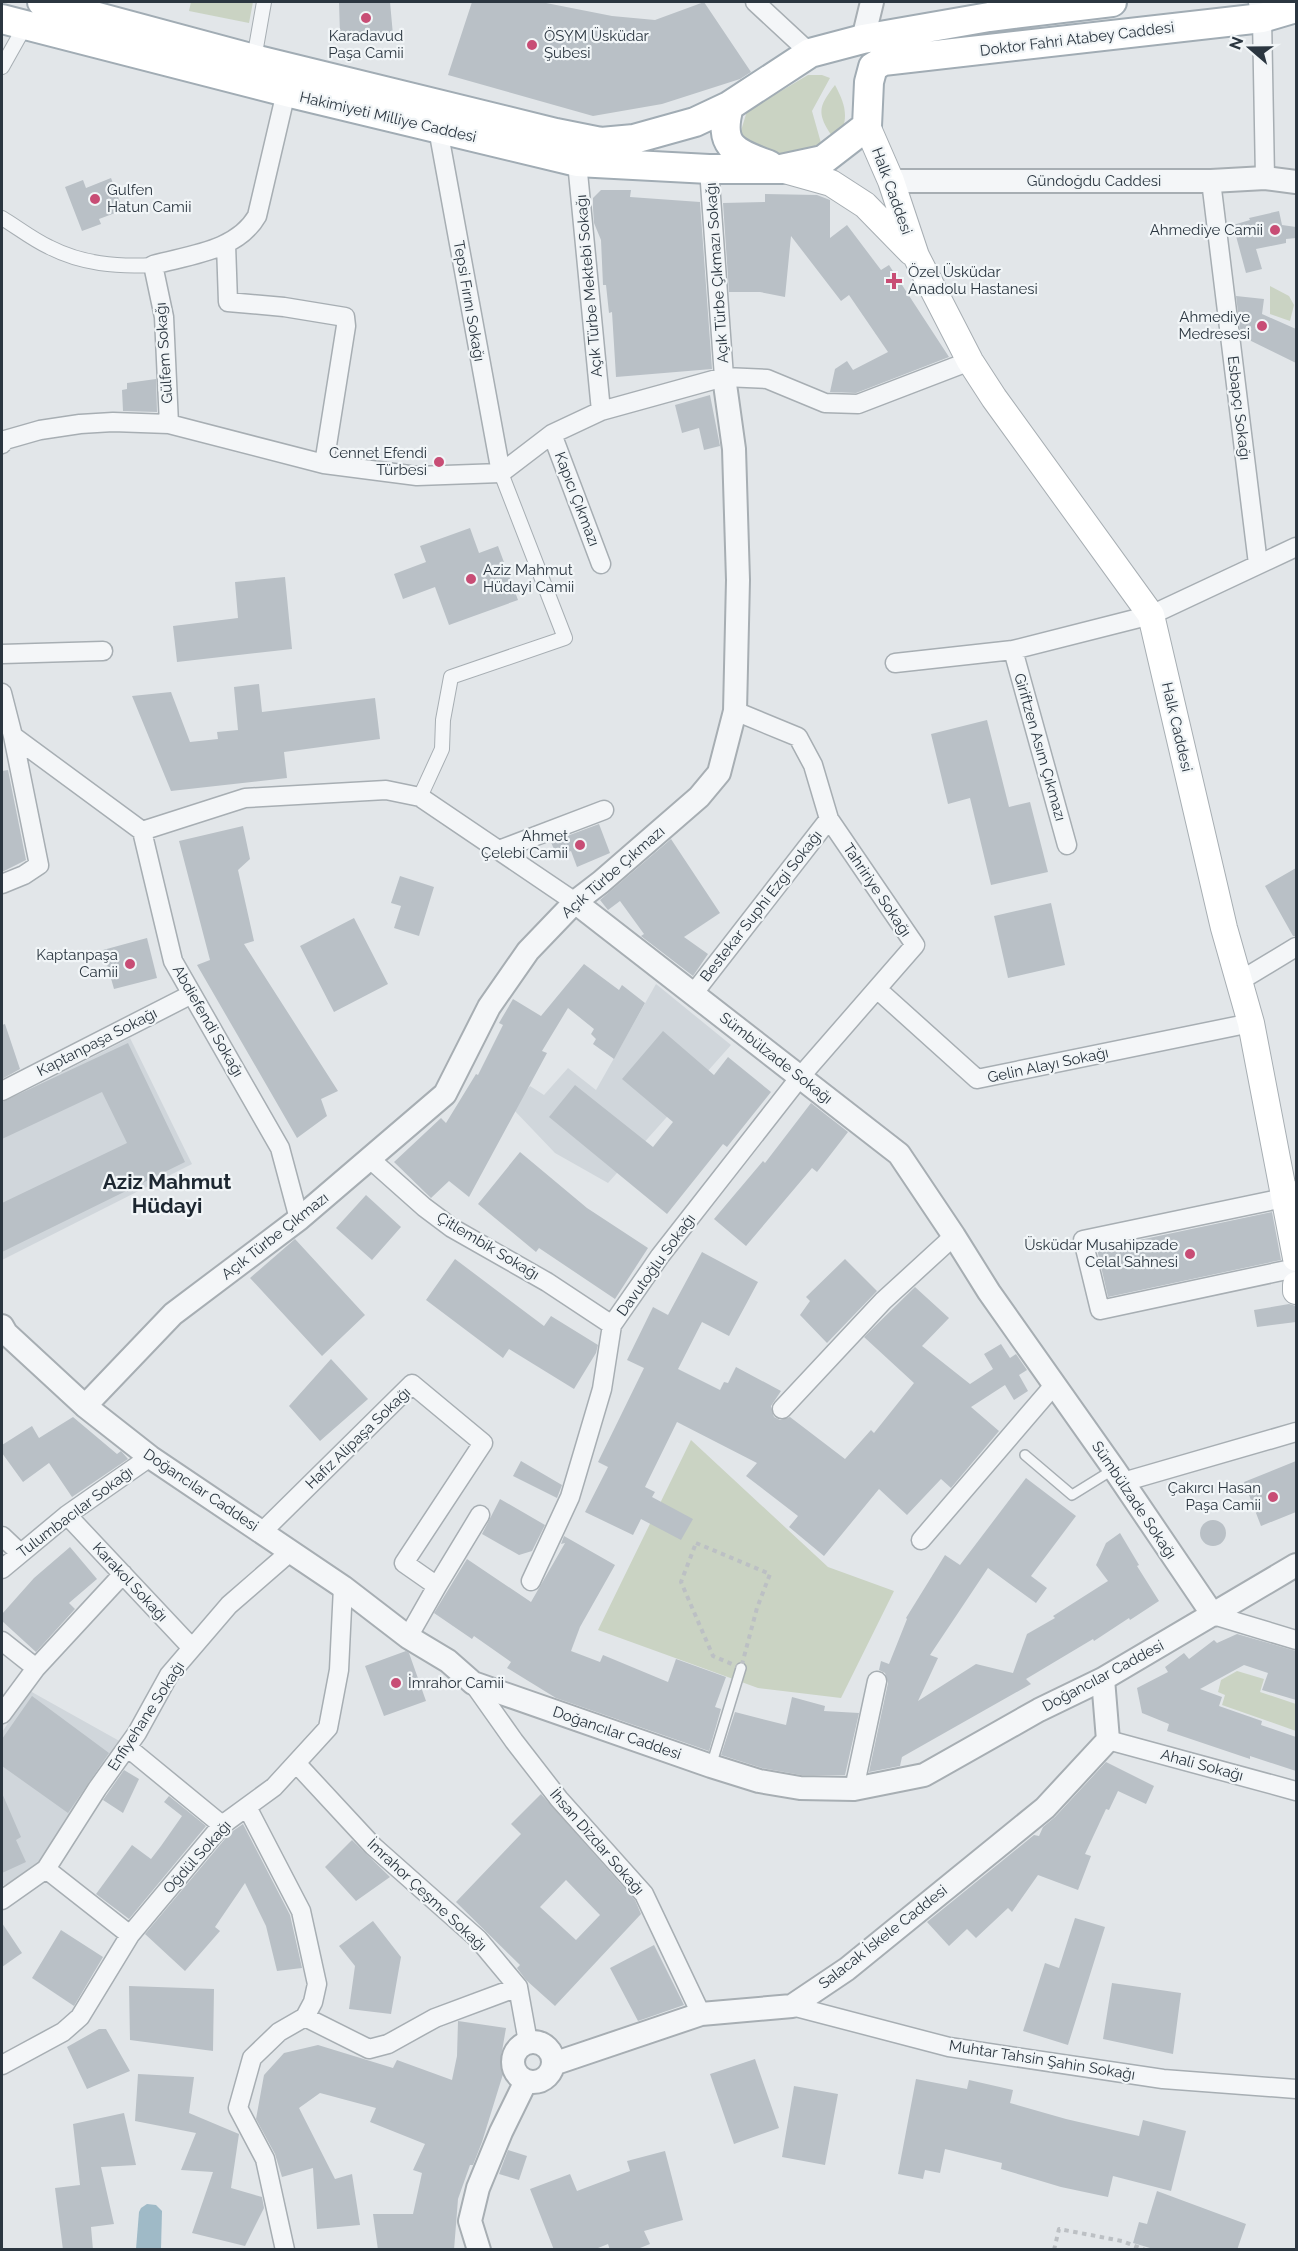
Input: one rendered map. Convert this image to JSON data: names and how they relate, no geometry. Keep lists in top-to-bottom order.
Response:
{
  "streets": {
    "main road": ["Doktor Fahri Atabey Caddesi", "Hakimiyeti Milliye Caddesi", "Halk Caddesi"],
    "street": [
      "Gündoğdu Caddesi",
      "Açık Türbe Çıkmazı Sokağı",
      "Açık Türbe Mektebi Sokağı",
      "Tepsi Fırını Sokağı",
      "Gülfem Sokağı",
      "Esbapçı Sokağı",
      "Kapıcı Çıkmazı",
      "Giriftzen Asım Çıkmazı",
      "Açık Türbe Çıkmazı",
      "Tahririye Sokağı",
      "Bestekar Suphi Ezgi Sokağı",
      "Abdiefendi Sokağı",
      "Kaptanpaşa Sokağı",
      "Sümbülzade Sokağı",
      "Gelin Alayı Sokağı",
      "Çitlembik Sokağı",
      "Davutoğlu Sokağı",
      "Hafız Alipaşa Sokağı",
      "Doğancılar Caddesi",
      "Tulumbacılar Sokağı",
      "Karakol Sokağı",
      "Enfiyehane Sokağı",
      "Ahali Sokağı",
      "İhsan Dizdar Sokağı",
      "Oğdül Sokağı",
      "İmrahor Çeşme Sokağı",
      "Salacak İskele Caddesi",
      "Muhtar Tahsin Şahin Sokağı"
    ]
  },
  "crossings": [
    ["Doktor Fahri Atabey Caddesi", "Hakimiyeti Milliye Caddesi"],
    ["Doktor Fahri Atabey Caddesi", "Halk Caddesi"],
    ["Hakimiyeti Milliye Caddesi", "Halk Caddesi"],
    ["Hakimiyeti Milliye Caddesi", "Açık Türbe Çıkmazı Sokağı"],
    ["Hakimiyeti Milliye Caddesi", "Açık Türbe Mektebi Sokağı"],
    ["Hakimiyeti Milliye Caddesi", "Tepsi Fırını Sokağı"],
    ["Gündoğdu Caddesi", "Halk Caddesi"],
    ["Gündoğdu Caddesi", "Esbapçı Sokağı"],
    ["Halk Caddesi", "Gelin Alayı Sokağı"],
    ["Açık Türbe Çıkmazı Sokağı", "Açık Türbe Çıkmazı"],
    ["Açık Türbe Çıkmazı", "Tahririye Sokağı"],
    ["Açık Türbe Çıkmazı", "Abdiefendi Sokağı"],
    ["Açık Türbe Çıkmazı", "Sümbülzade Sokağı"],
    ["Açık Türbe Çıkmazı", "Çitlembik Sokağı"],
    ["Açık Türbe Çıkmazı", "Doğancılar Caddesi"],
    ["Tahririye Sokağı", "Bestekar Suphi Ezgi Sokağı"],
    ["Tahririye Sokağı", "Sümbülzade Sokağı"],
    ["Tahririye Sokağı", "Gelin Alayı Sokağı"],
    ["Tahririye Sokağı", "Davutoğlu Sokağı"],
    ["Bestekar Suphi Ezgi Sokağı", "Sümbülzade Sokağı"],
    ["Abdiefendi Sokağı", "Kaptanpaşa Sokağı"],
    ["Sümbülzade Sokağı", "Davutoğlu Sokağı"],
    ["Sümbülzade Sokağı", "Doğancılar Caddesi"],
    ["Çitlembik Sokağı", "Davutoğlu Sokağı"],
    ["Hafız Alipaşa Sokağı", "Doğancılar Caddesi"],
    ["Doğancılar Caddesi", "Tulumbacılar Sokağı"],
    ["Doğancılar Caddesi", "Enfiyehane Sokağı"],
    ["Doğancılar Caddesi", "İhsan Dizdar Sokağı"],
    ["Doğancılar Caddesi", "Oğdül Sokağı"],
    ["Tulumbacılar Sokağı", "Karakol Sokağı"],
    ["Karakol Sokağı", "Enfiyehane Sokağı"],
    ["Ahali Sokağı", "Salacak İskele Caddesi"],
    ["İhsan Dizdar Sokağı", "Salacak İskele Caddesi"],
    ["Oğdül Sokağı", "İmrahor Çeşme Sokağı"],
    ["İmrahor Çeşme Sokağı", "Salacak İskele Caddesi"],
    ["Salacak İskele Caddesi", "Muhtar Tahsin Şahin Sokağı"]
  ],
  "districts": ["Aziz Mahmut Hüdayi"],
  "places": {
    "other": [
      "Karadavud Paşa Camii",
      "ÖSYM Üsküdar Şubesi",
      "Gulfen Hatun Camii",
      "Ahmediye Camii",
      "Ahmediye Medresesi",
      "Cennet Efendi Türbesi",
      "Aziz Mahmut Hüdayi Camii",
      "Ahmet Çelebi Camii",
      "Kaptanpaşa Camii",
      "Üsküdar Musahipzade Celal Sahnesi",
      "Çakırcı Hasan Paşa Camii",
      "İmrahor Camii"
    ],
    "health": ["Özel Üsküdar Anadolu Hastanesi"]
  },
  "north": "left"
}
